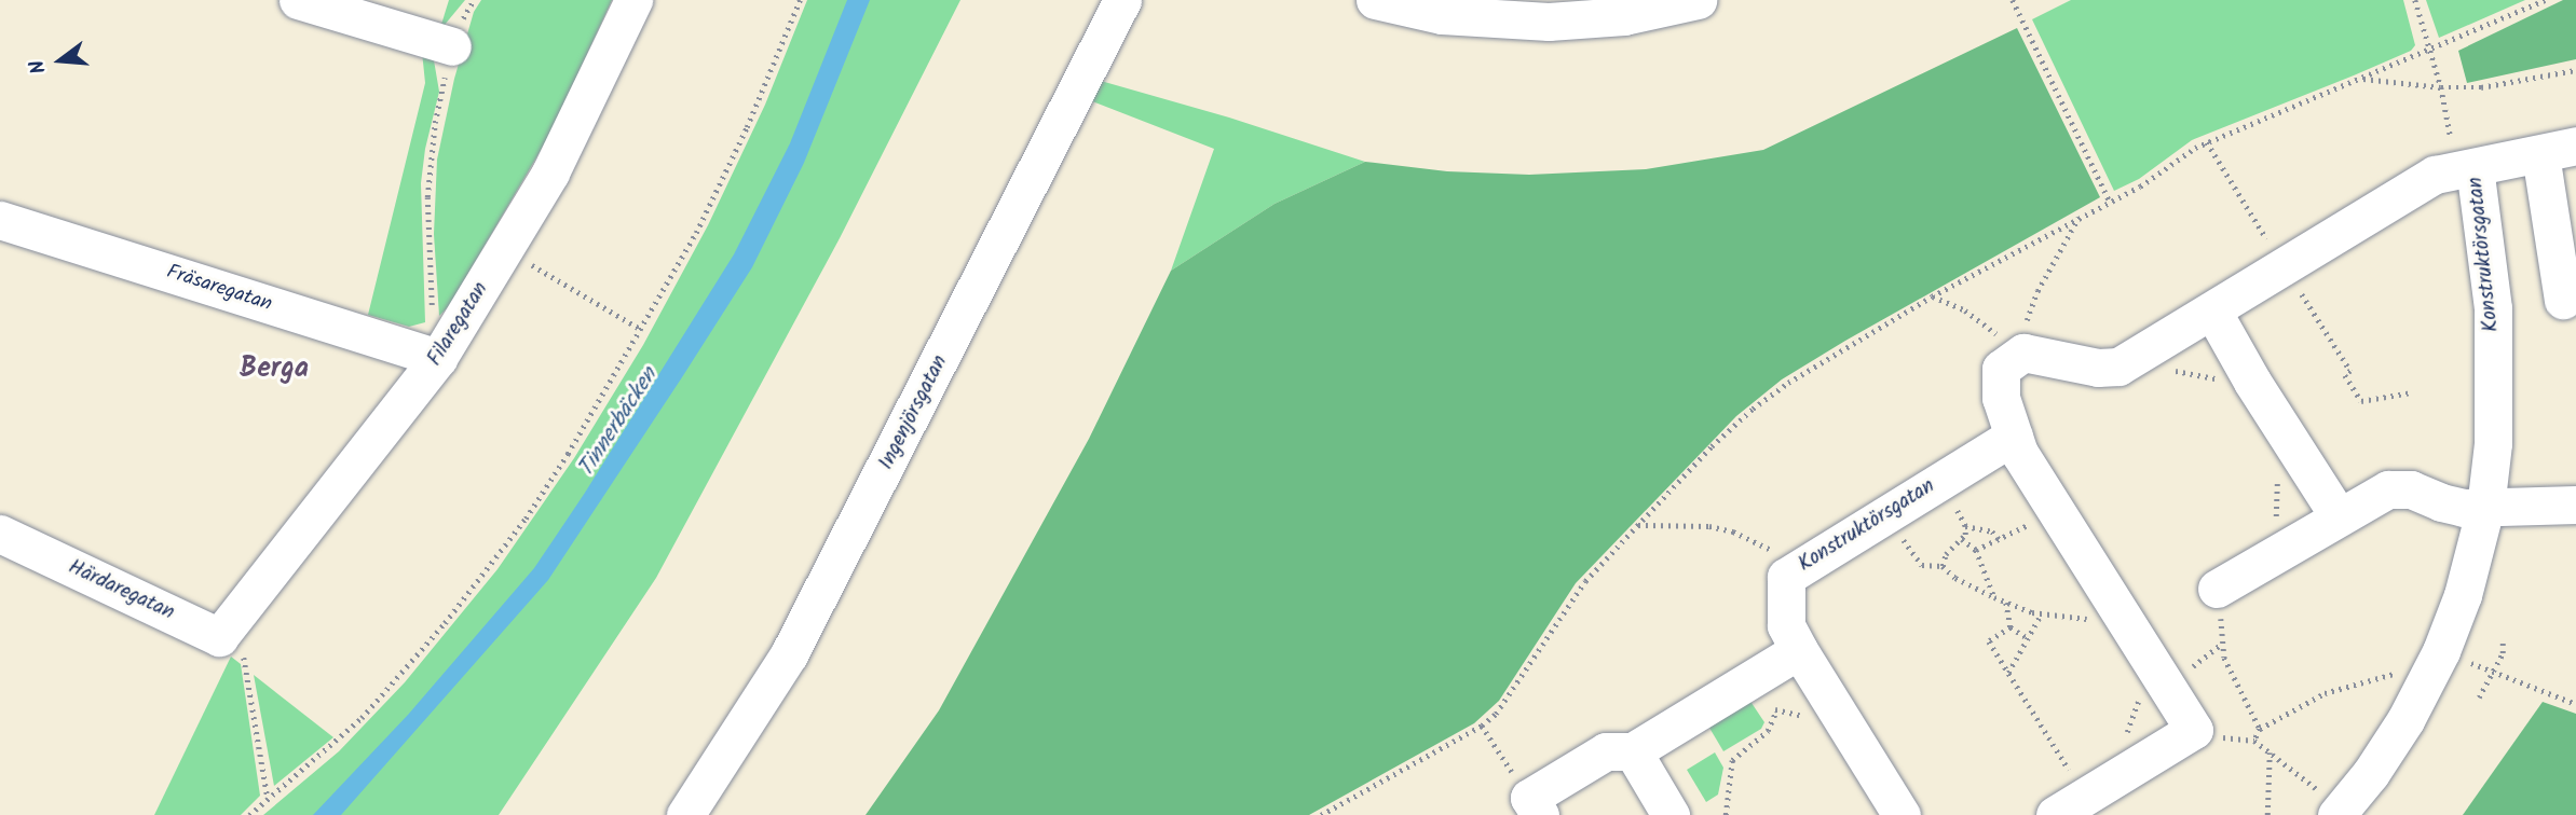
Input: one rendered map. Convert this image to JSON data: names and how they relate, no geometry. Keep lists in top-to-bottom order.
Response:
{
  "streets": {
    "street": [
      "Konstruktörsgatan",
      "Fräsaregatan",
      "Filaregatan",
      "Ingenjörsgatan",
      "Härdaregatan"
    ]
  },
  "crossings": [
    ["Fräsaregatan", "Filaregatan"],
    ["Filaregatan", "Härdaregatan"]
  ],
  "districts": ["Berga"],
  "water": ["Tinnerbäcken"],
  "north": "left"
}
